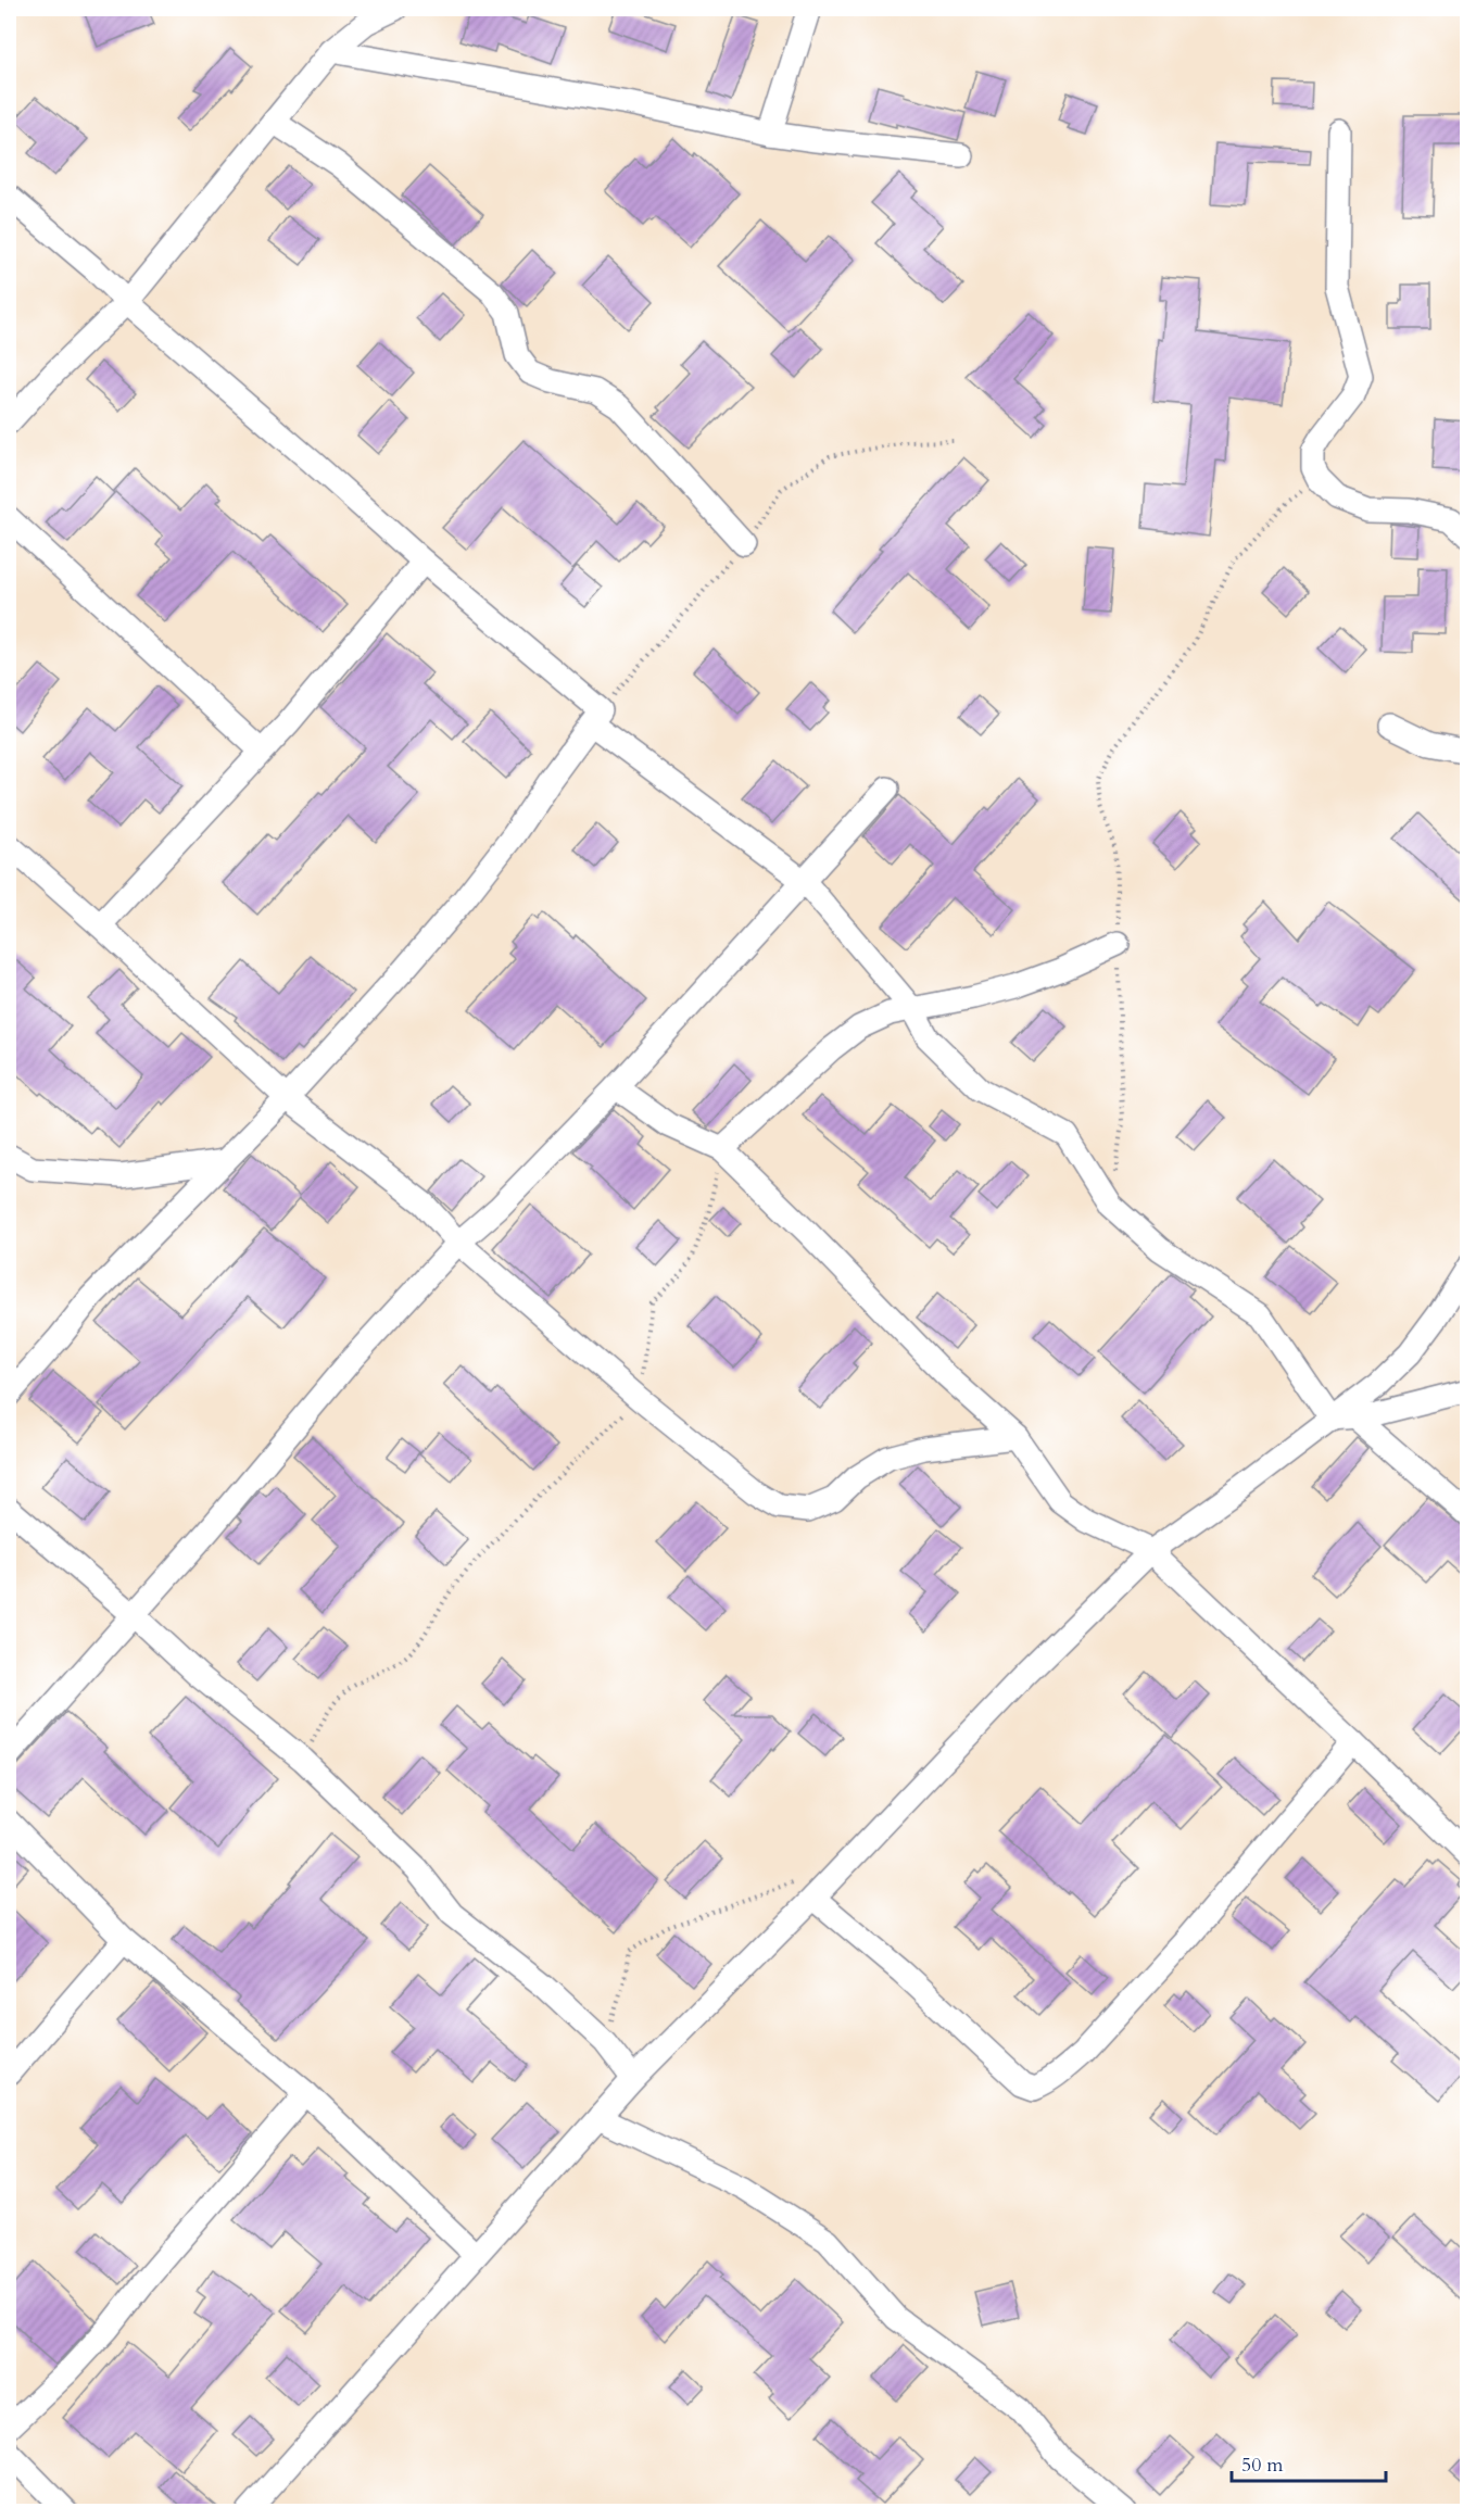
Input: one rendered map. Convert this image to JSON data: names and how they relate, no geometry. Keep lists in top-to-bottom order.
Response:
{
  "scale_bar": "50 m"
}
